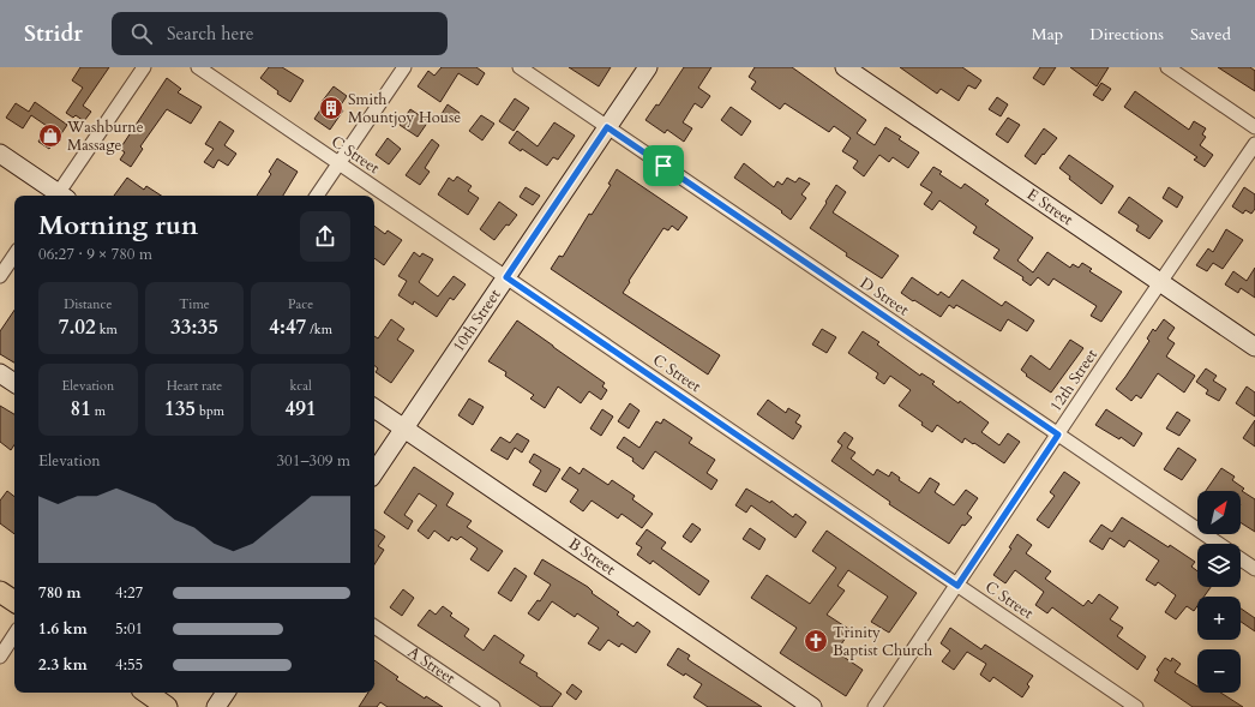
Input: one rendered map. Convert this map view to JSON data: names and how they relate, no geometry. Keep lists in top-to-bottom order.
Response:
{
  "streets": {
    "street": [
      "C Street",
      "E Street",
      "D Street",
      "10th Street",
      "12th Street",
      "B Street",
      "A Street"
    ]
  },
  "crossings": [
    ["C Street", "10th Street"],
    ["C Street", "12th Street"],
    ["E Street", "12th Street"],
    ["D Street", "10th Street"],
    ["D Street", "12th Street"],
    ["10th Street", "B Street"]
  ],
  "places": {
    "building": ["Smith Mountjoy House"],
    "shop": ["Washburne Massage"],
    "church": ["Trinity Baptist Church"]
  },
  "north": "top right",
  "page": {
    "header": "Stridr",
    "search": "Search here",
    "nav": ["Map", "Directions", "Saved"],
    "heading": ["Morning run", "06:27 · 9 × 780 m"],
    "stats": [
      ["Distance", "7.02 km"],
      ["Time", "33:35"],
      ["Pace", "4:47 /km"],
      ["Elevation", "81 m"],
      ["Heart rate", "135 bpm"],
      ["kcal", "491"]
    ],
    "chart": ["Elevation", "301–309 m"],
    "map_buttons": ["+", "−"],
    "list": [
      {
        "name": "780 m",
        "note": "4:27"
      },
      {
        "name": "1.6 km",
        "note": "5:01"
      },
      {
        "name": "2.3 km",
        "note": "4:55"
      }
    ]
  }
}
